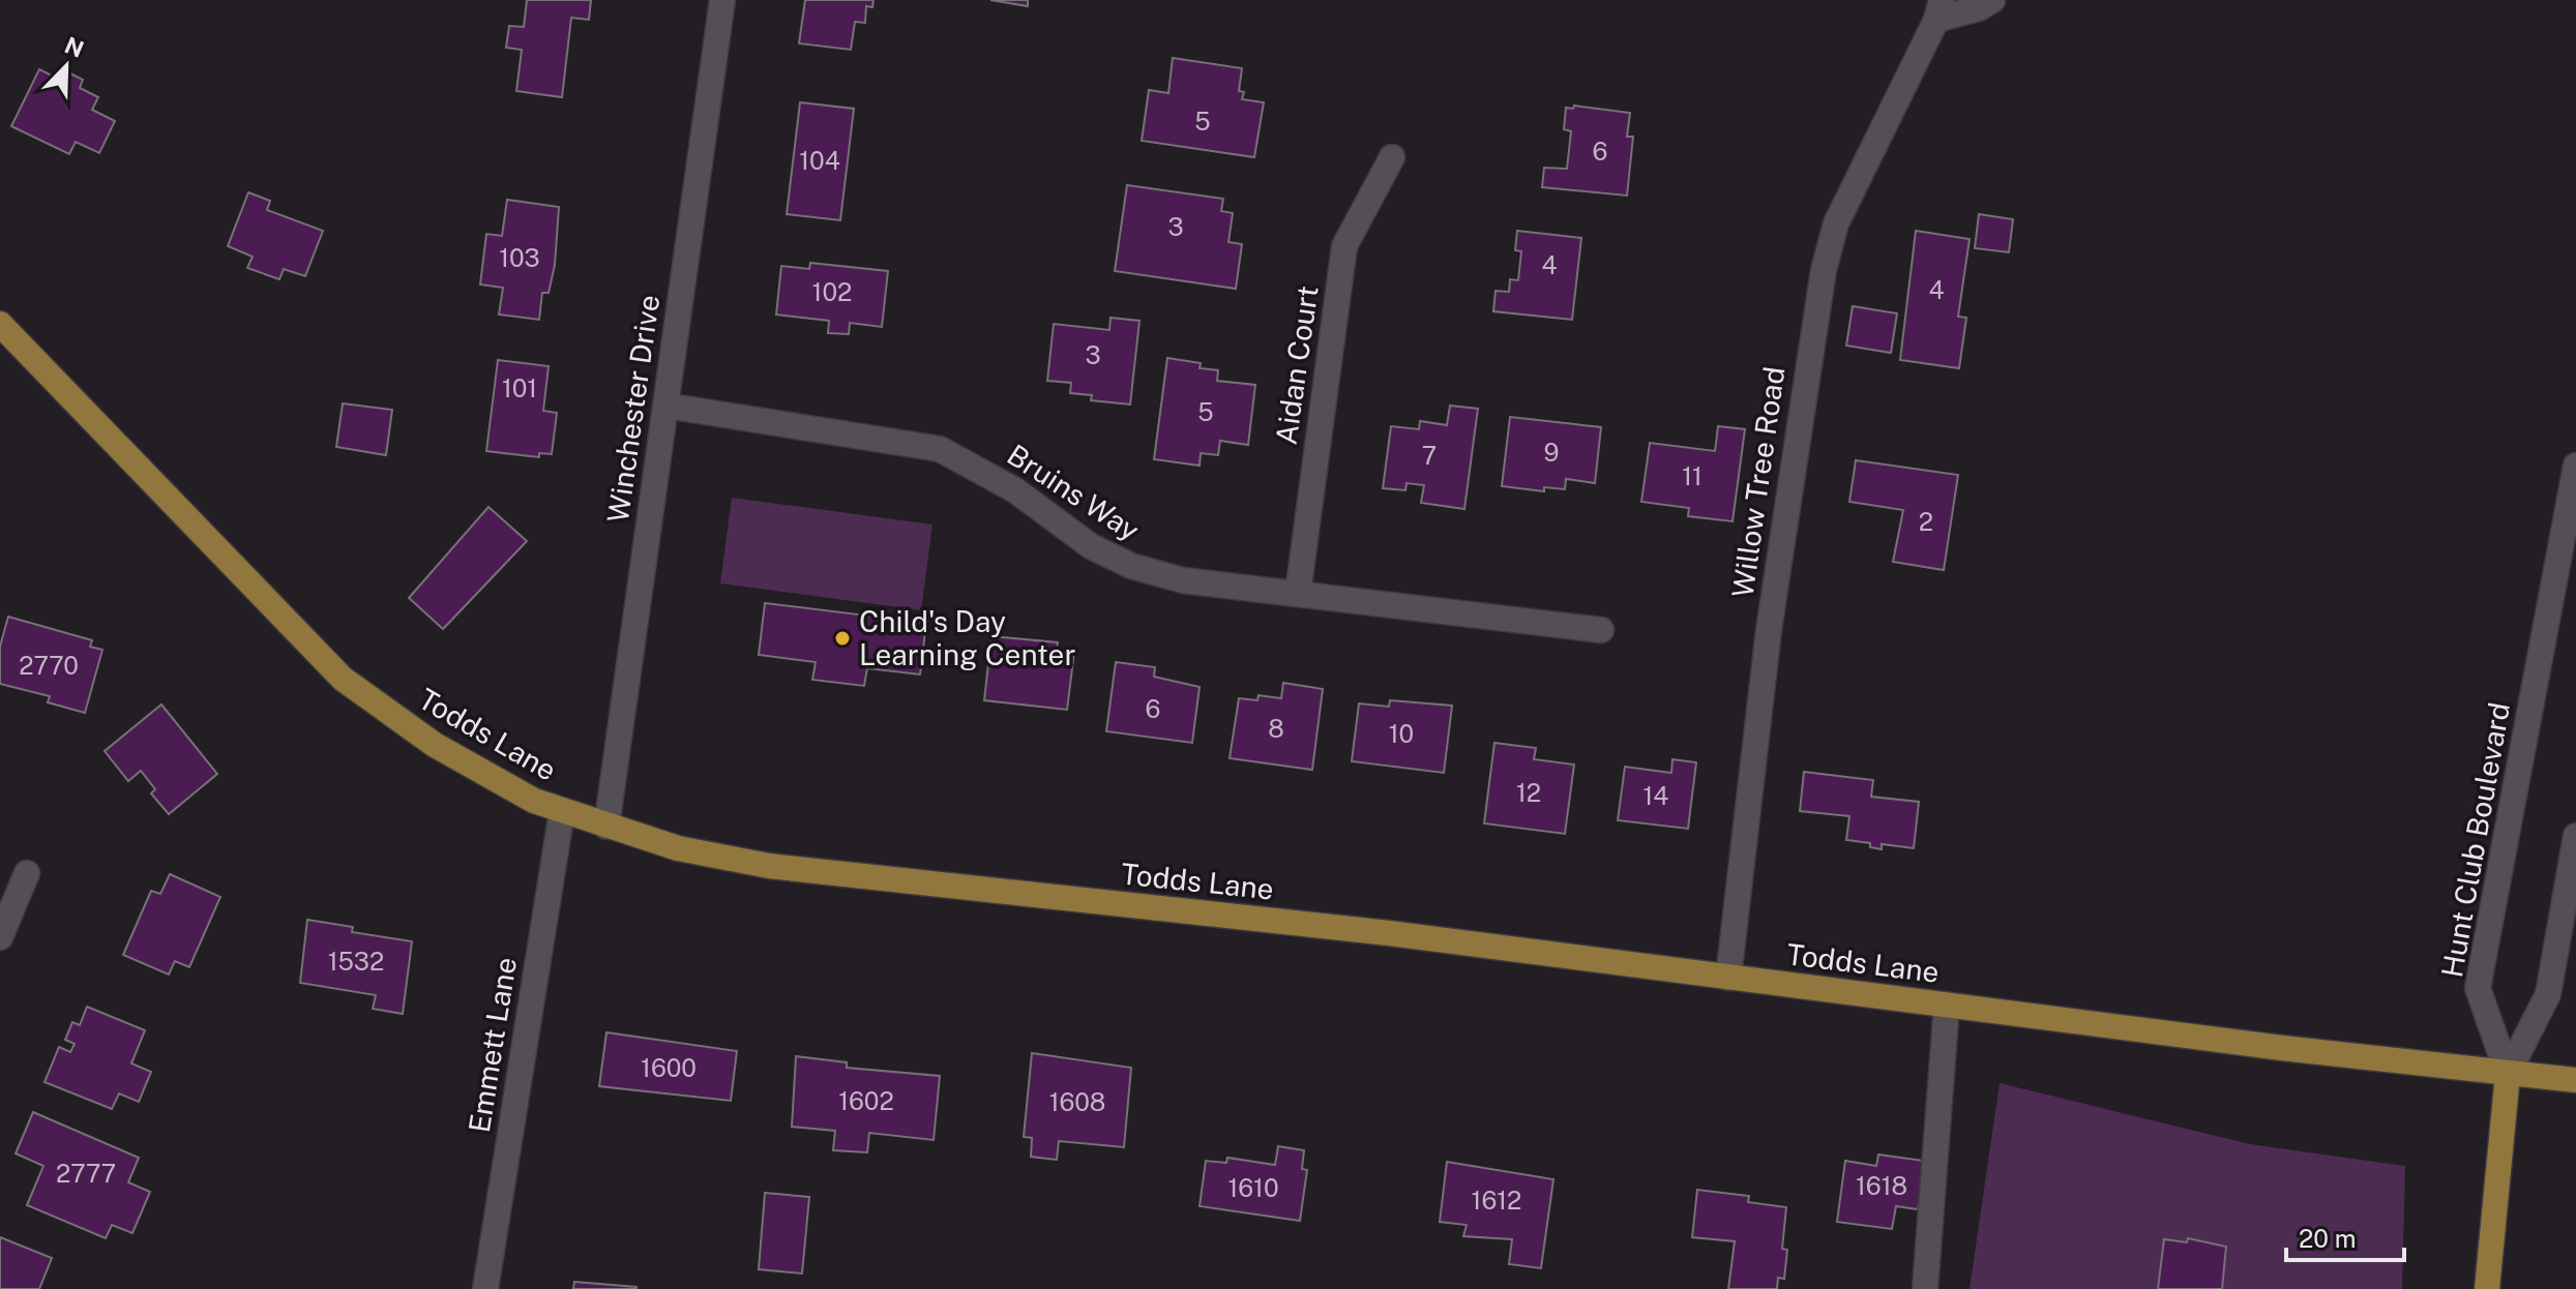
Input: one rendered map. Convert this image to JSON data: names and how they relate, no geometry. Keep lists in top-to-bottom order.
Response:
{
  "streets": {
    "main road": ["Todds Lane"],
    "street": [
      "Aidan Court",
      "Winchester Drive",
      "Willow Tree Road",
      "Bruins Way",
      "Hunt Club Boulevard",
      "Emmett Lane"
    ]
  },
  "crossings": [
    ["Aidan Court", "Bruins Way"],
    ["Winchester Drive", "Bruins Way"],
    ["Winchester Drive", "Todds Lane"],
    ["Willow Tree Road", "Todds Lane"],
    ["Todds Lane", "Hunt Club Boulevard"],
    ["Todds Lane", "Emmett Lane"]
  ],
  "places": ["Child's Day Learning Center"],
  "house_numbers": [
    "5",
    "6",
    "104",
    "3",
    "103",
    "4",
    "4",
    "102",
    "3",
    "101",
    "5",
    "9",
    "7",
    "11",
    "2",
    "2770",
    "6",
    "8",
    "10",
    "12",
    "14",
    "1532",
    "1600",
    "1602",
    "1608",
    "2777",
    "1618",
    "1610",
    "1612"
  ],
  "scale_bar": "20 m",
  "north": "top right"
}
